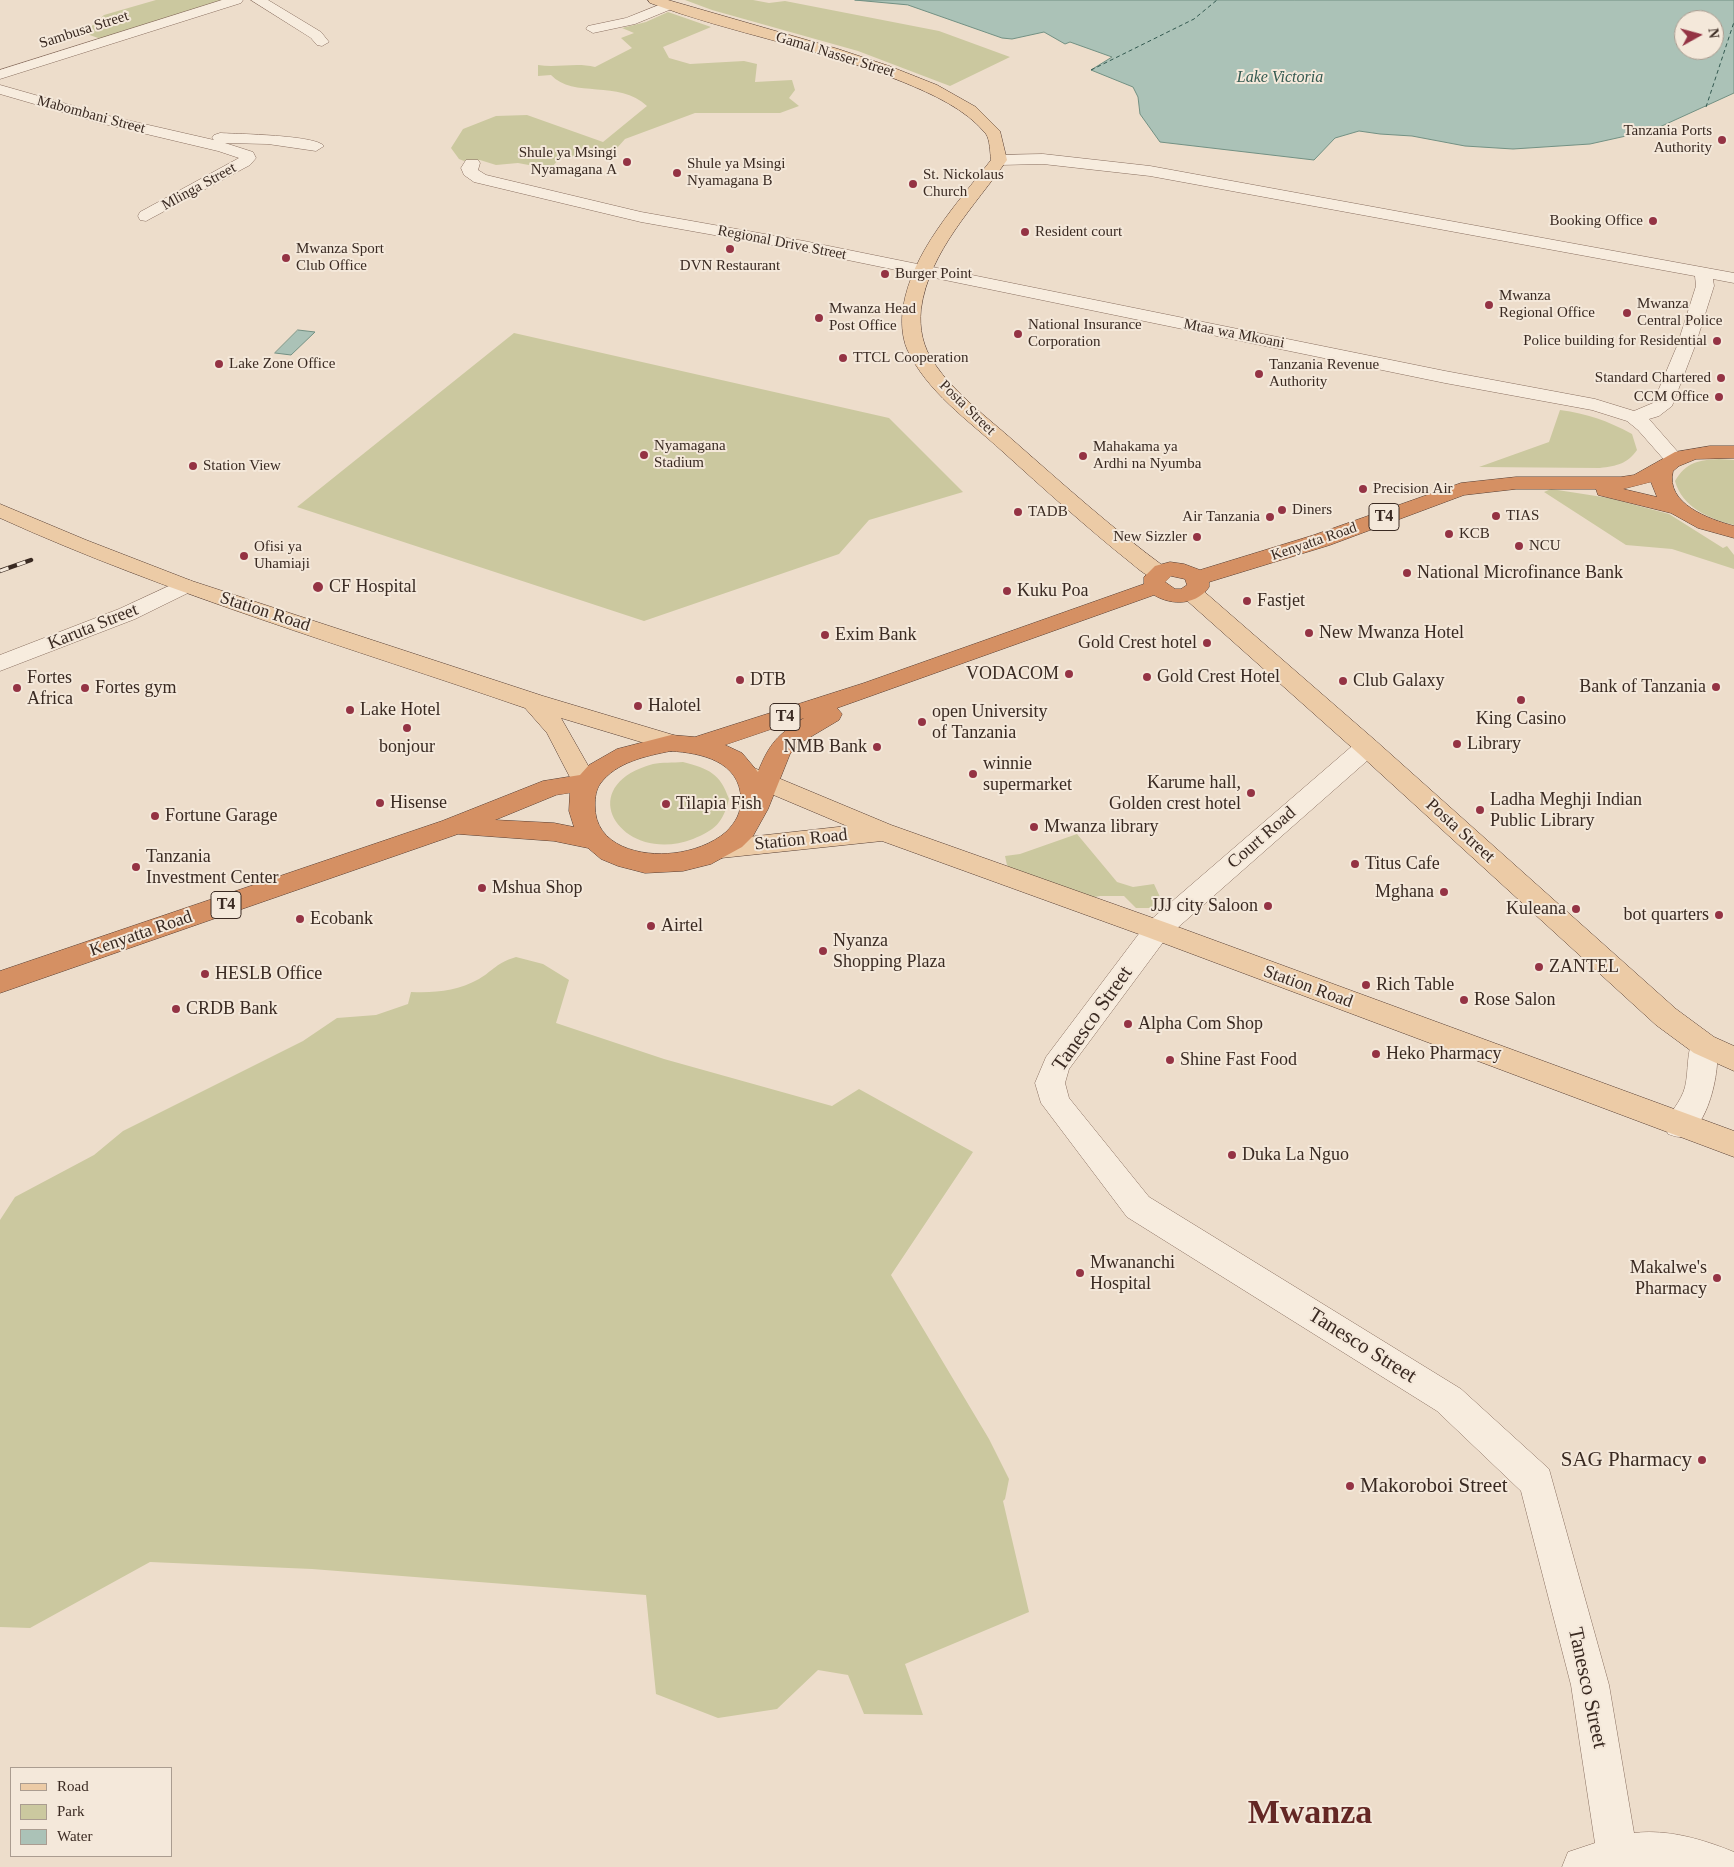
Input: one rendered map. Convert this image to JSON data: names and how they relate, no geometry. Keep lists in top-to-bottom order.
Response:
{
  "streets": {
    "highway": ["T4", "Kenyatta Road"],
    "main road": ["Gamal Nasser Street", "Posta Street", "Station Road"],
    "street": [
      "Sambusa Street",
      "Mabombani Street",
      "Mlinga Street",
      "Regional Drive Street",
      "Mtaa wa Mkoani",
      "Karuta Street",
      "Court Road",
      "Tanesco Street"
    ]
  },
  "crossings": [
    ["Gamal Nasser Street", "Posta Street"],
    ["Mabombani Street", "Mlinga Street"],
    ["Regional Drive Street", "Mtaa wa Mkoani"],
    ["Regional Drive Street", "Posta Street"],
    ["Mtaa wa Mkoani", "Posta Street"],
    ["Mtaa wa Mkoani", "Kenyatta Road"],
    ["Posta Street", "T4"],
    ["Posta Street", "Kenyatta Road"],
    ["Posta Street", "Court Road"],
    ["T4", "Kenyatta Road"],
    ["T4", "Station Road"],
    ["Kenyatta Road", "Station Road"],
    ["Station Road", "Karuta Street"],
    ["Station Road", "Court Road"],
    ["Station Road", "Tanesco Street"],
    ["Court Road", "Tanesco Street"]
  ],
  "districts": ["Mwanza"],
  "water": ["Lake Victoria"],
  "places": [
    "Tanzania Ports Authority",
    "Shule ya Msingi Nyamagana A",
    "Shule ya Msingi Nyamagana B",
    "St. Nickolaus Church",
    "Booking Office",
    "Resident court",
    "DVN Restaurant",
    "Mwanza Sport Club Office",
    "Burger Point",
    "Mwanza Regional Office",
    "Mwanza Central Police",
    "Mwanza Head Post Office",
    "National Insurance Corporation",
    "Police building for Residential",
    "TTCL Cooperation",
    "Lake Zone Office",
    "Tanzania Revenue Authority",
    "Standard Chartered",
    "CCM Office",
    "Nyamagana Stadium",
    "Mahakama ya Ardhi na Nyumba",
    "Station View",
    "Precision Air",
    "Diners",
    "TADB",
    "TIAS",
    "Air Tanzania",
    "KCB",
    "New Sizzler",
    "NCU",
    "Ofisi ya Uhamiaji",
    "National Microfinance Bank",
    "CF Hospital",
    "Kuku Poa",
    "Fastjet",
    "New Mwanza Hotel",
    "Exim Bank",
    "Gold Crest hotel",
    "VODACOM",
    "Gold Crest Hotel",
    "DTB",
    "Club Galaxy",
    "Bank of Tanzania",
    "Fortes Africa",
    "Fortes gym",
    "King Casino",
    "Halotel",
    "Lake Hotel",
    "open University of Tanzania",
    "bonjour",
    "Library",
    "NMB Bank",
    "winnie supermarket",
    "Karume hall, Golden crest hotel",
    "Hisense",
    "Tilapia Fish",
    "Ladha Meghji Indian Public Library",
    "Fortune Garage",
    "Mwanza library",
    "Titus Cafe",
    "Tanzania Investment Center",
    "Mshua Shop",
    "Mghana",
    "JJJ city Saloon",
    "Kuleana",
    "bot quarters",
    "Ecobank",
    "Airtel",
    "Nyanza Shopping Plaza",
    "ZANTEL",
    "HESLB Office",
    "Rich Table",
    "Rose Salon",
    "CRDB Bank",
    "Alpha Com Shop",
    "Heko Pharmacy",
    "Shine Fast Food",
    "Duka La Nguo",
    "Mwananchi Hospital",
    "Makalwe's Pharmacy",
    "SAG Pharmacy",
    "Makoroboi Street"
  ],
  "legend": ["Road", "Park", "Water"],
  "north": "right"
}
